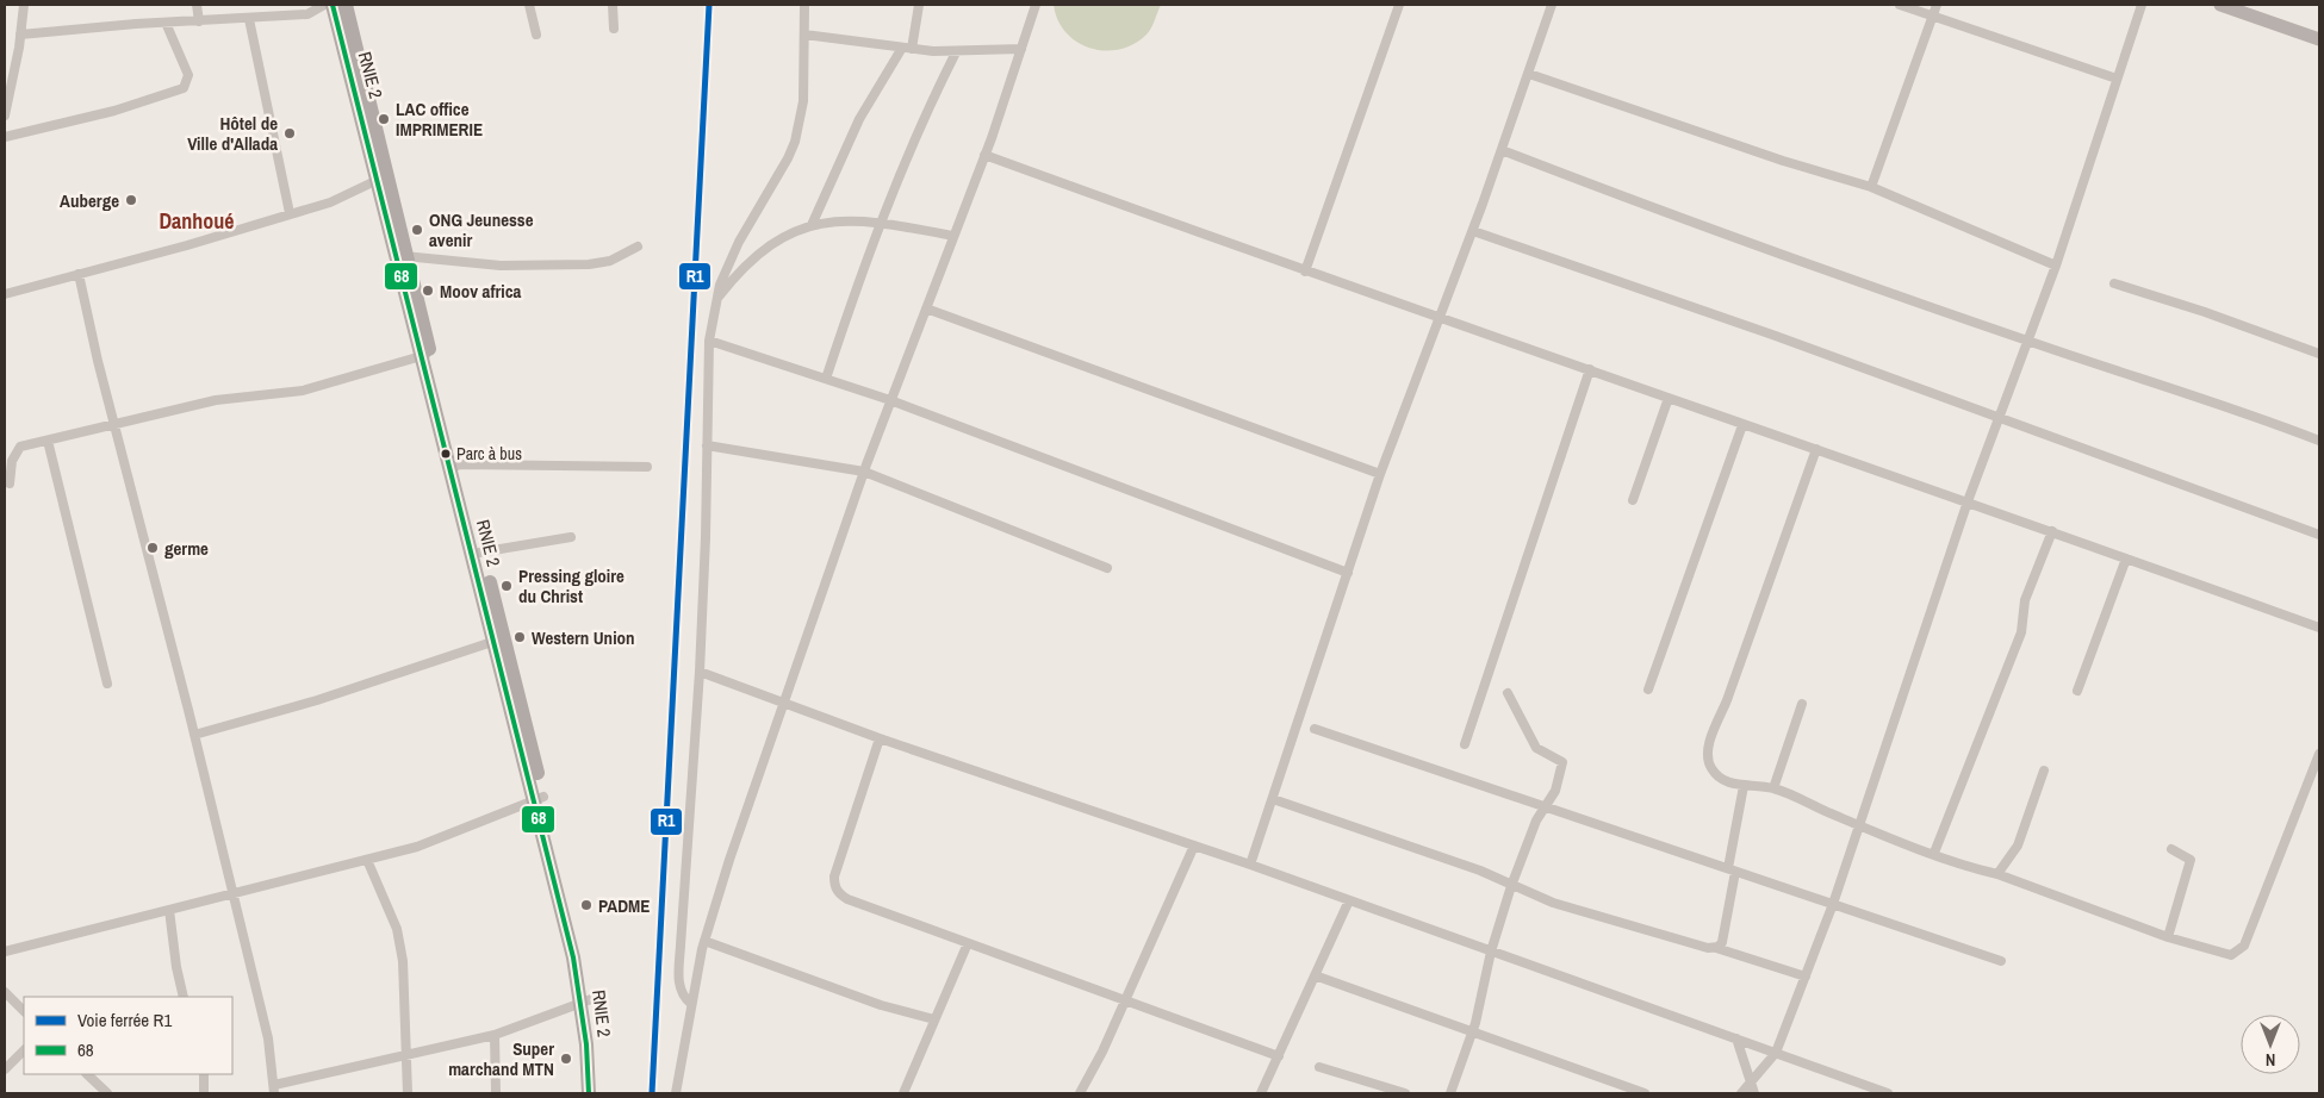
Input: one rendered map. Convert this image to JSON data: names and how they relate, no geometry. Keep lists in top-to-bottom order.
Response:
{
  "streets": {
    "highway": ["RNIE 2"]
  },
  "districts": ["Danhoué"],
  "places": [
    "LAC office IMPRIMERIE",
    "Hôtel de Ville d'Allada",
    "Auberge",
    "ONG Jeunesse avenir",
    "Moov africa",
    "Parc à bus",
    "germe",
    "Pressing gloire du Christ",
    "Western Union",
    "PADME",
    "Super marchand MTN"
  ],
  "lines": ["rail line R1", "transit line 68"],
  "legend": ["Voie ferrée R1", "68"],
  "north": "bottom"
}
